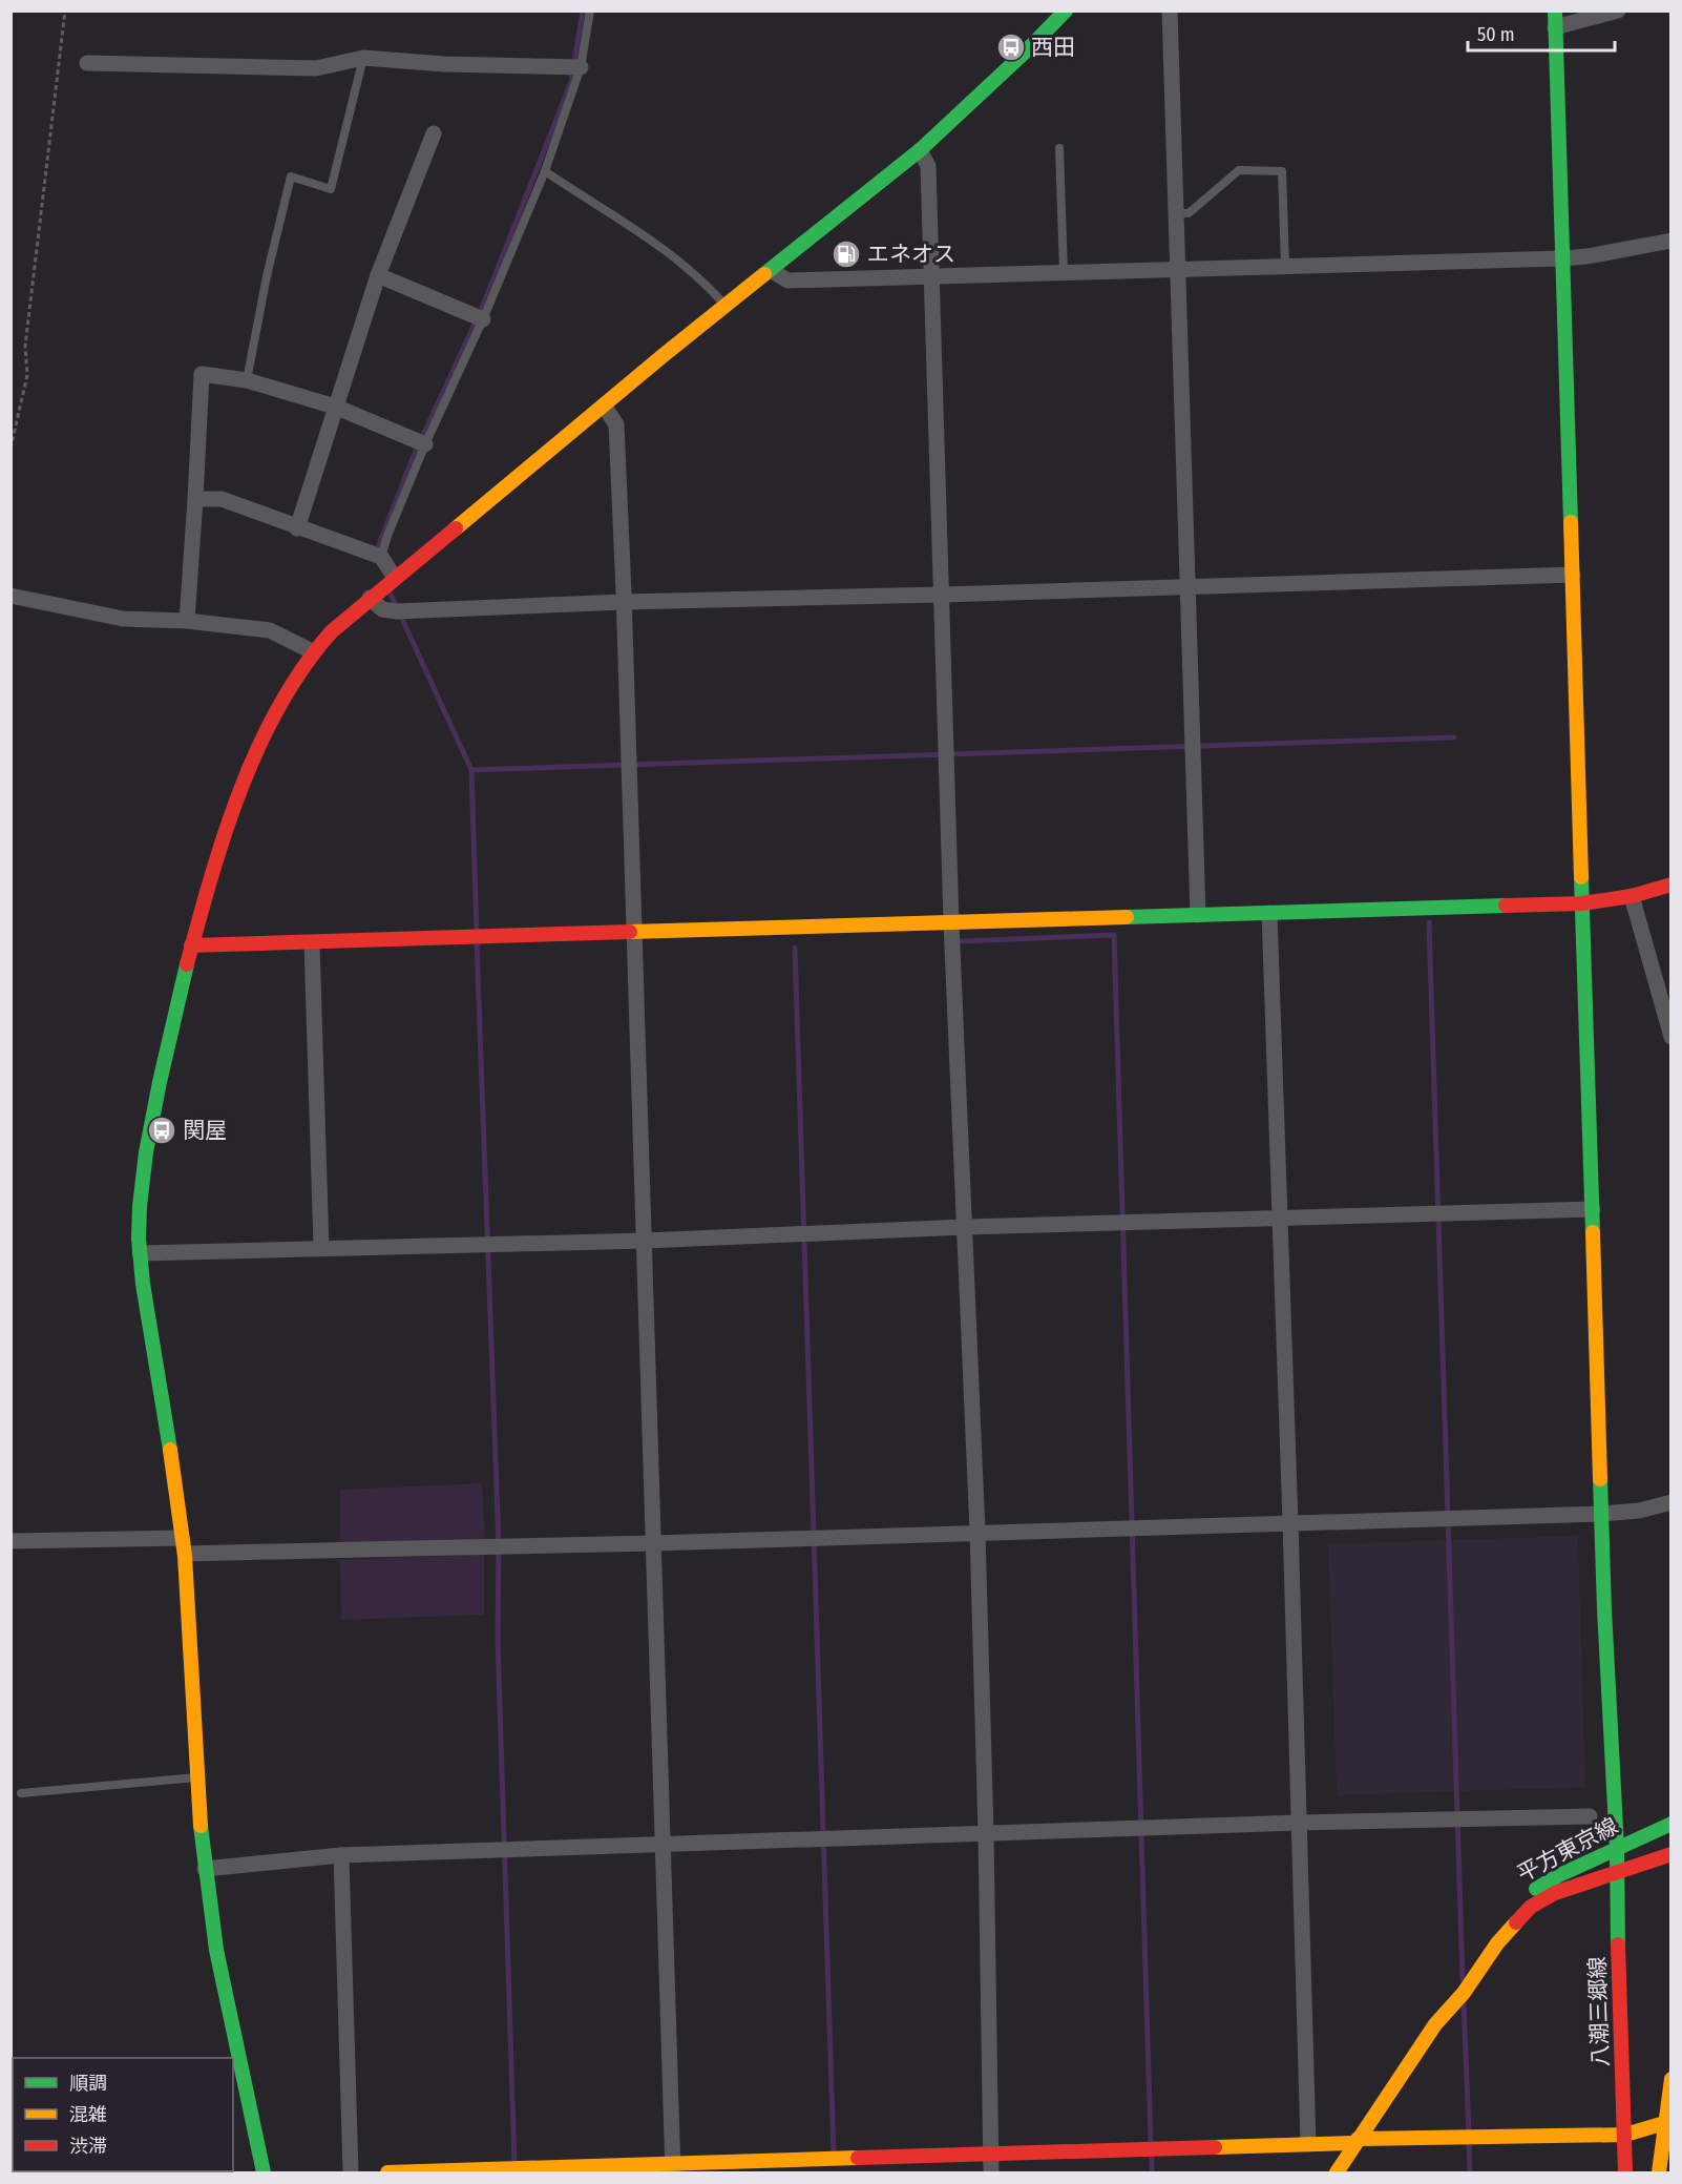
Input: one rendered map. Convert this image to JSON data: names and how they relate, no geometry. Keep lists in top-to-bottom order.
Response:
{
  "streets": {
    "main road": ["平方東京線", "八潮三郷線"]
  },
  "crossings": [
    ["平方東京線", "八潮三郷線"]
  ],
  "places": {
    "bus stop": ["西田", "関屋"],
    "fuel station": ["エネオス"]
  },
  "legend": ["順調", "混雑", "渋滞"],
  "scale_bar": "50 m"
}
